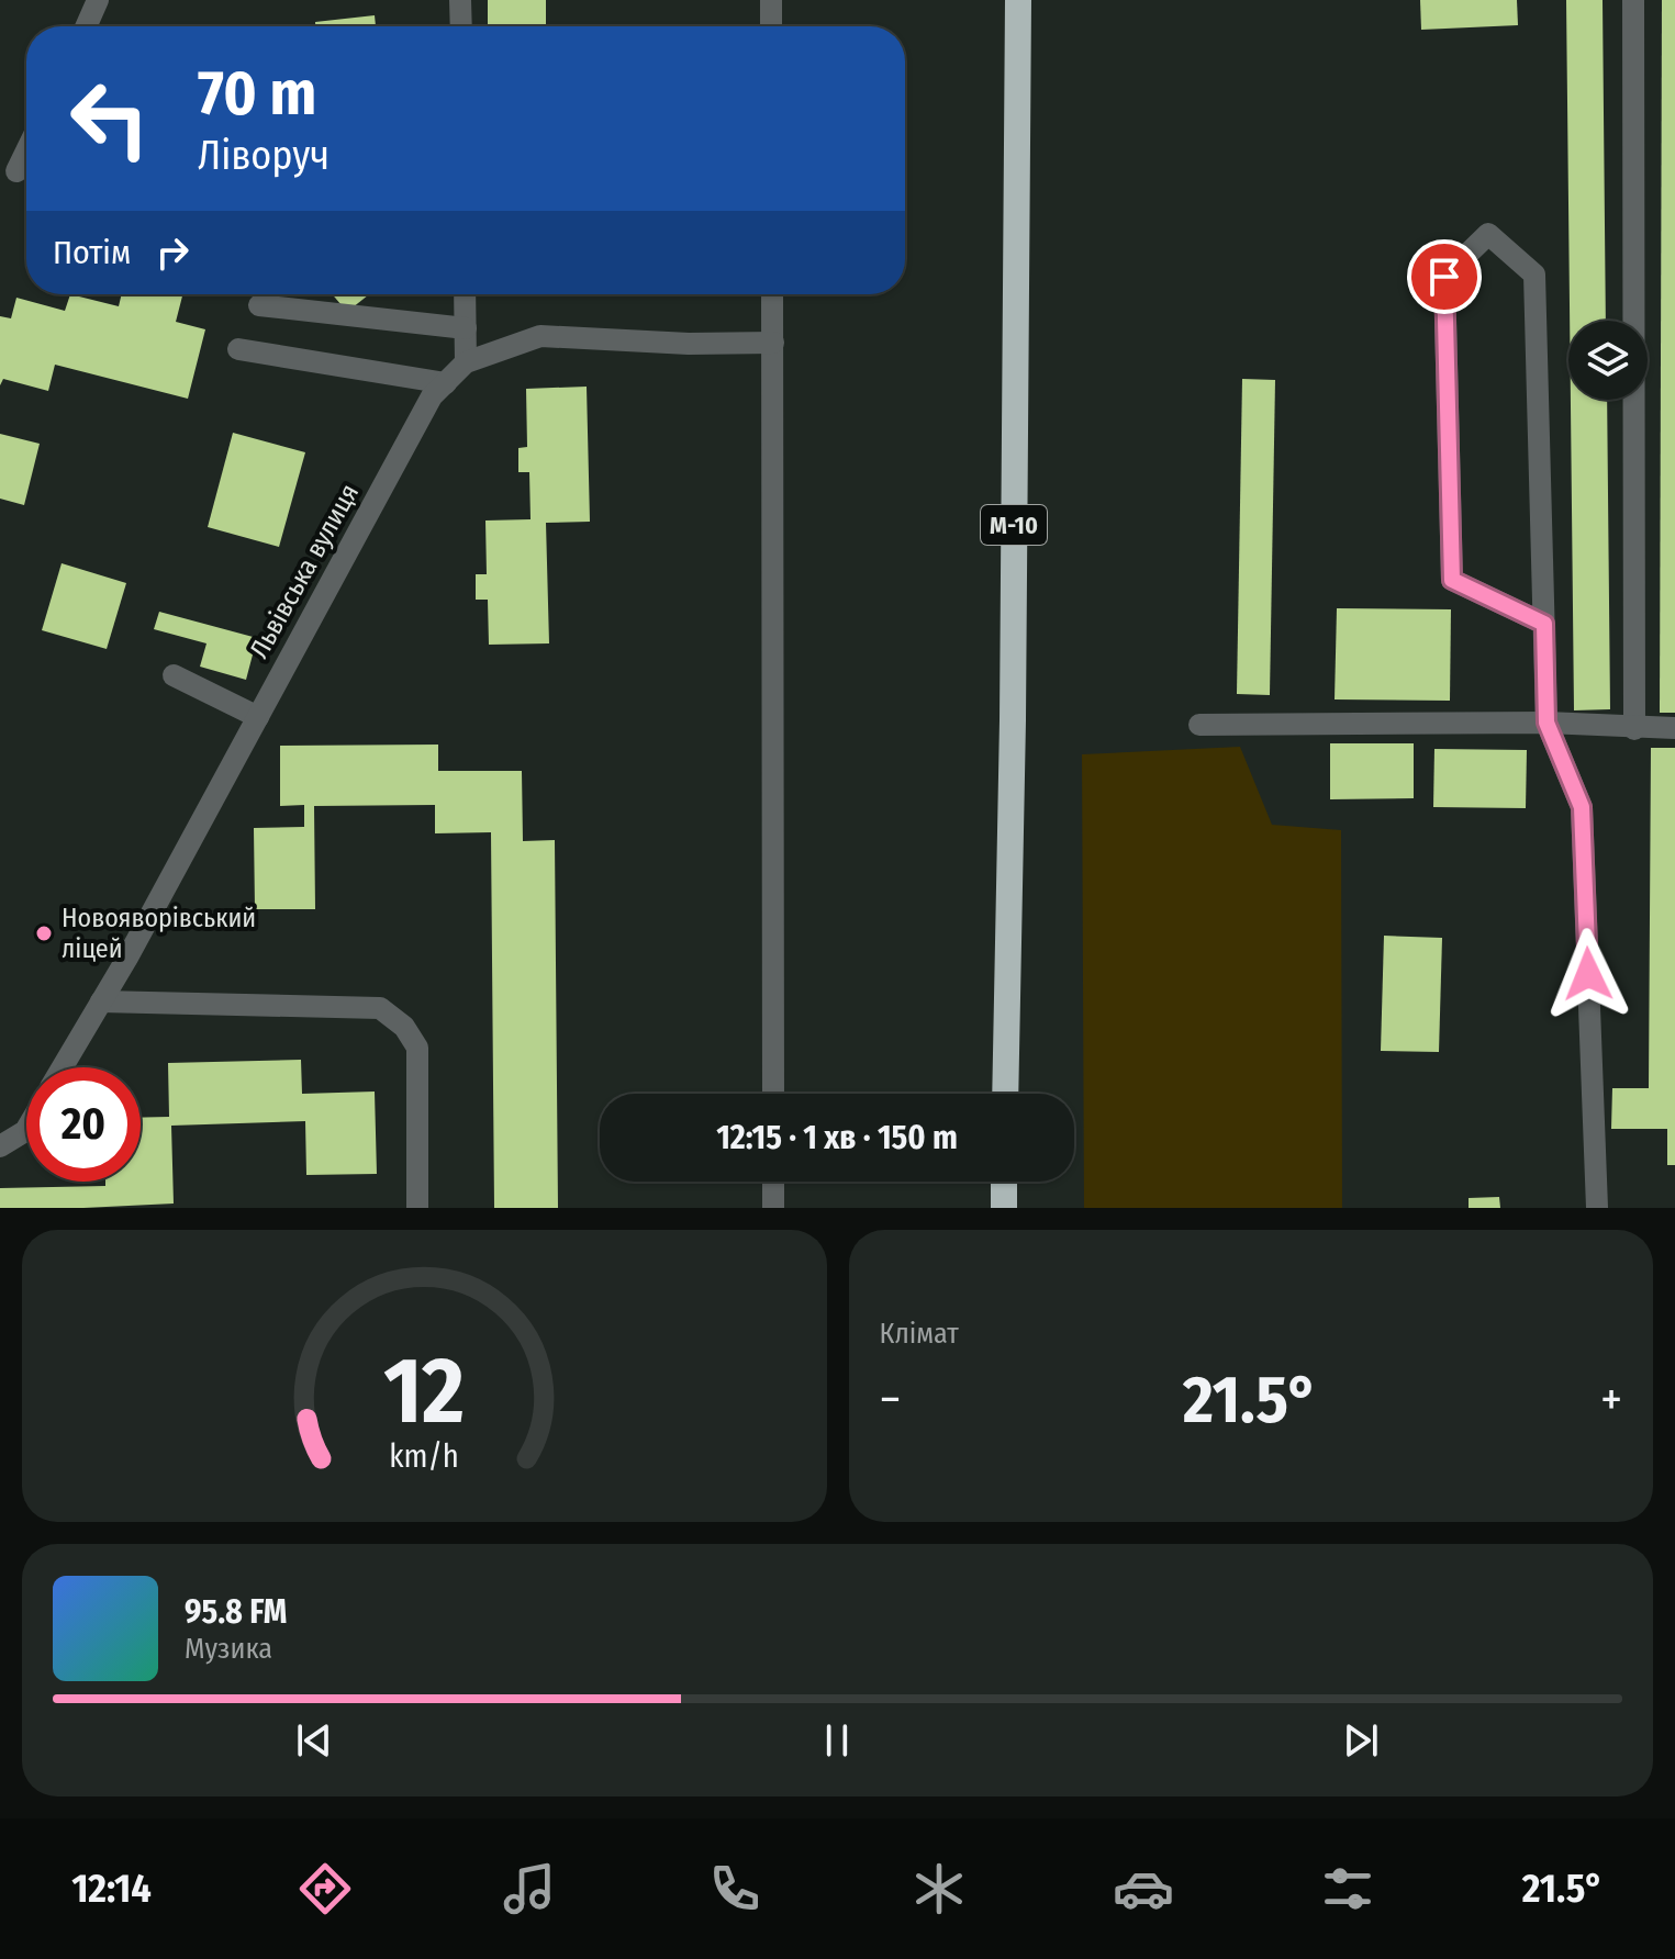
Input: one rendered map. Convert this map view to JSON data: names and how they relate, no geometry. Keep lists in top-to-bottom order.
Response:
{
  "streets": {
    "highway": ["М-10"],
    "street": ["Львівська вулиця"]
  },
  "places": ["Новояворівський ліцей"],
  "page": {
    "turn": ["70 m", "Ліворуч"],
    "then": "Потім",
    "limit": "20",
    "trip": "12:15 · 1 хв · 150 m",
    "tile": "Клімат",
    "heat": ["−", "21.5°", "+"],
    "song": ["95.8 FM", "Музика"],
    "tabs": ["12:14", "21.5°"],
    "gauge": ["12", "km/h"]
  }
}
